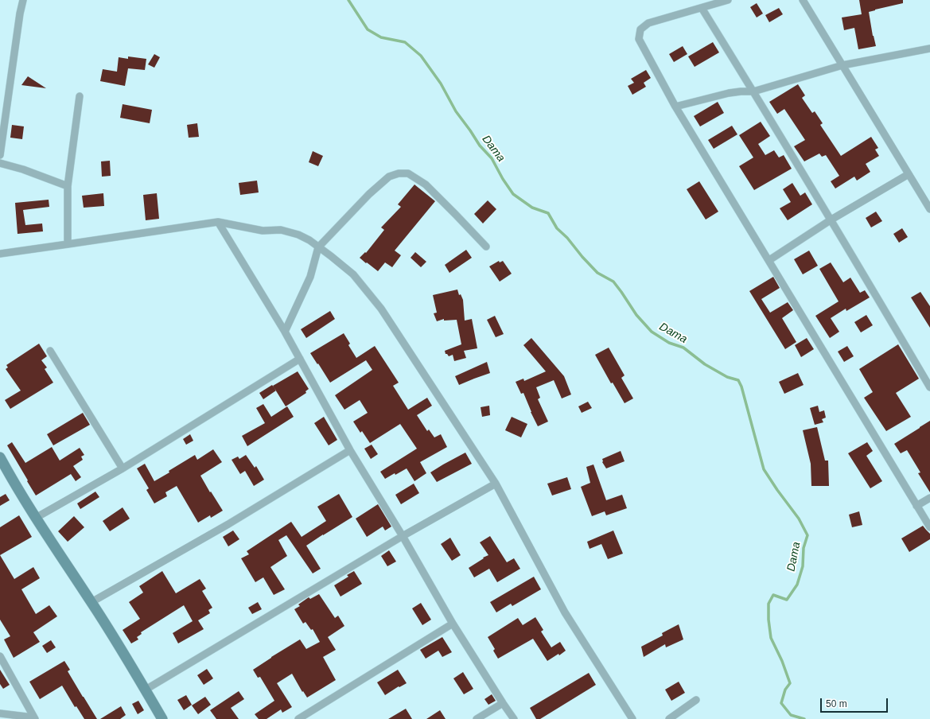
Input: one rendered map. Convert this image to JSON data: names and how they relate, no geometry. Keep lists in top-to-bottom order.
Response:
{
  "water": ["Dama"],
  "scale_bar": "50 m"
}
